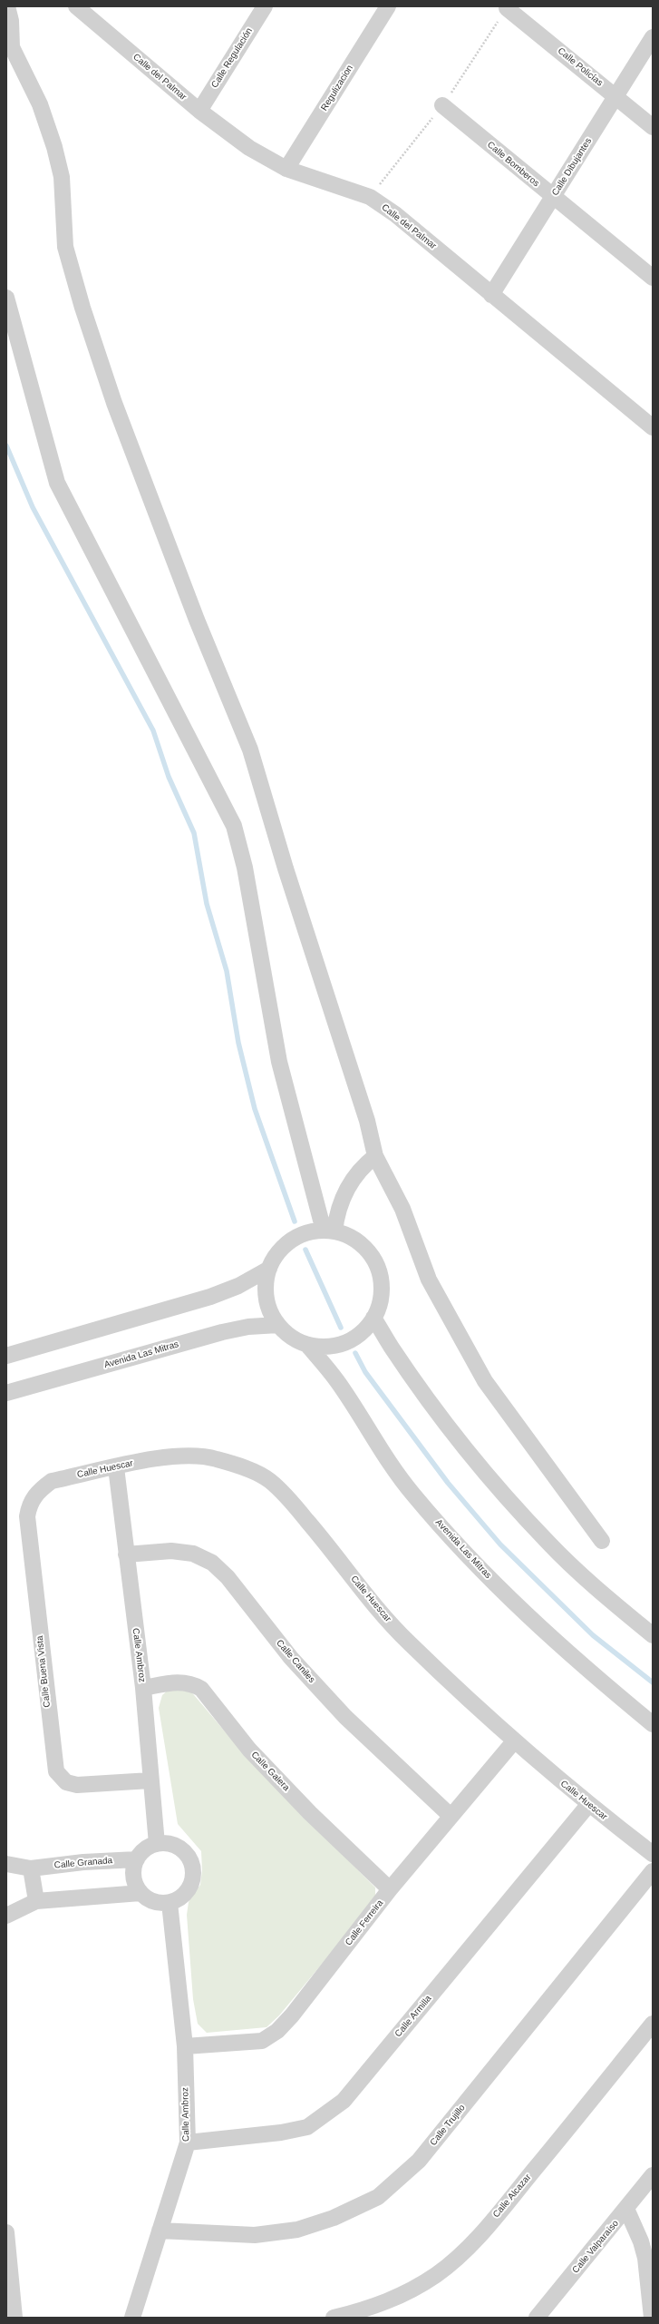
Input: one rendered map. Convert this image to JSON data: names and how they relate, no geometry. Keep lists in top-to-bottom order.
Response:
{
  "streets": {
    "street": [
      "Calle Regulación",
      "Calle Policías",
      "Calle del Palmar",
      "Regulizacion",
      "Calle Bomberos",
      "Calle Dibujantes",
      "Avenida Las Mitras",
      "Calle Huescar",
      "Calle Ambroz",
      "Calle Caniles",
      "Calle Buena Vista",
      "Calle Galera",
      "Calle Granada",
      "Calle Ferreira",
      "Calle Armilla",
      "Calle Trujillo",
      "Calle Alcazar",
      "Calle Valparaíso"
    ]
  },
  "crossings": [
    ["Calle Regulación", "Calle del Palmar"],
    ["Calle Policías", "Calle Dibujantes"],
    ["Calle del Palmar", "Regulizacion"],
    ["Calle del Palmar", "Calle Dibujantes"],
    ["Calle Bomberos", "Calle Dibujantes"],
    ["Calle Huescar", "Calle Ambroz"],
    ["Calle Huescar", "Calle Buena Vista"],
    ["Calle Huescar", "Calle Ferreira"],
    ["Calle Huescar", "Calle Armilla"],
    ["Calle Ambroz", "Calle Caniles"],
    ["Calle Ambroz", "Calle Buena Vista"],
    ["Calle Ambroz", "Calle Galera"],
    ["Calle Ambroz", "Calle Granada"],
    ["Calle Ambroz", "Calle Ferreira"],
    ["Calle Ambroz", "Calle Armilla"],
    ["Calle Ambroz", "Calle Trujillo"],
    ["Calle Caniles", "Calle Ferreira"],
    ["Calle Galera", "Calle Ferreira"]
  ]
}
